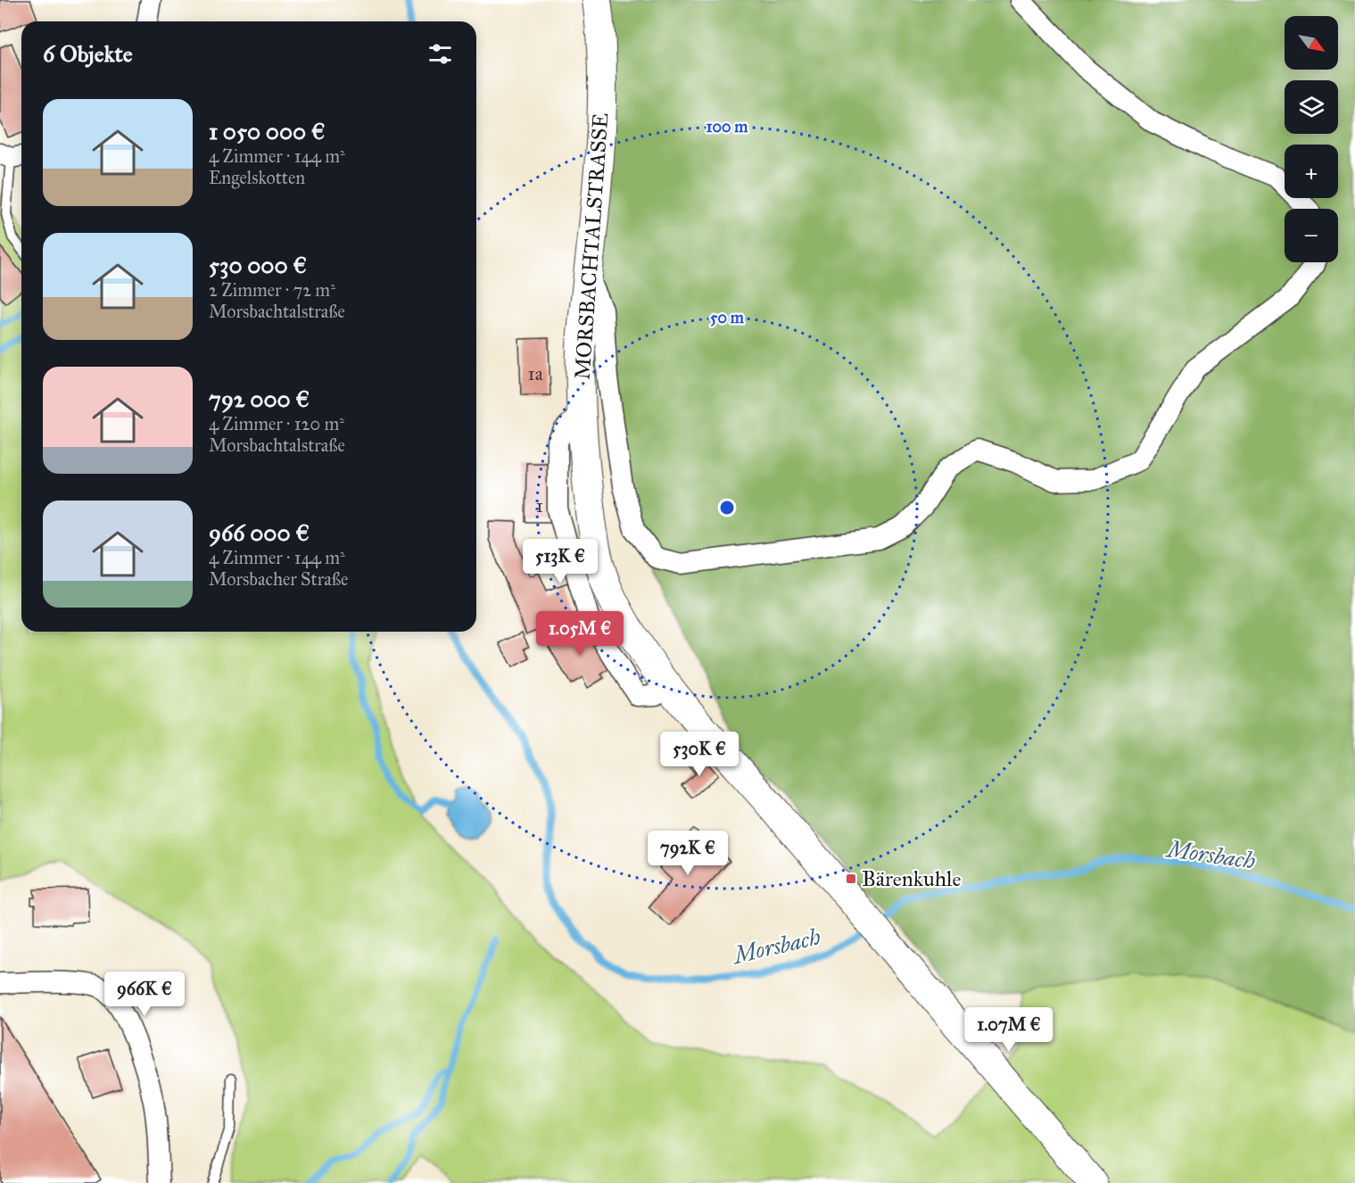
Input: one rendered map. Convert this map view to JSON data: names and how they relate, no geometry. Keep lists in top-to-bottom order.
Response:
{
  "streets": {
    "main road": ["MORSBACHTALSTRASSE"]
  },
  "water": ["Morsbach"],
  "places": {
    "transit": ["Bärenkuhle"]
  },
  "house_numbers": ["1a", "1"],
  "north": "bottom right",
  "page": {
    "map_buttons": ["+", "−"],
    "heading": "6 Objekte",
    "list": [
      {
        "name": "1 050 000 €",
        "note": "4 Zimmer · 144 m² · Engelskotten"
      },
      {
        "name": "530 000 €",
        "note": "2 Zimmer · 72 m² · Morsbachtalstraße"
      },
      {
        "name": "792 000 €",
        "note": "4 Zimmer · 120 m² · Morsbachtalstraße"
      },
      {
        "name": "966 000 €",
        "note": "4 Zimmer · 144 m² · Morsbacher Straße"
      }
    ],
    "price": [
      "513K €",
      "1.05M €",
      "530K €",
      "792K €",
      "966K €",
      "1.07M €"
    ]
  },
  "rings": ["100 m", "50 m"]
}
